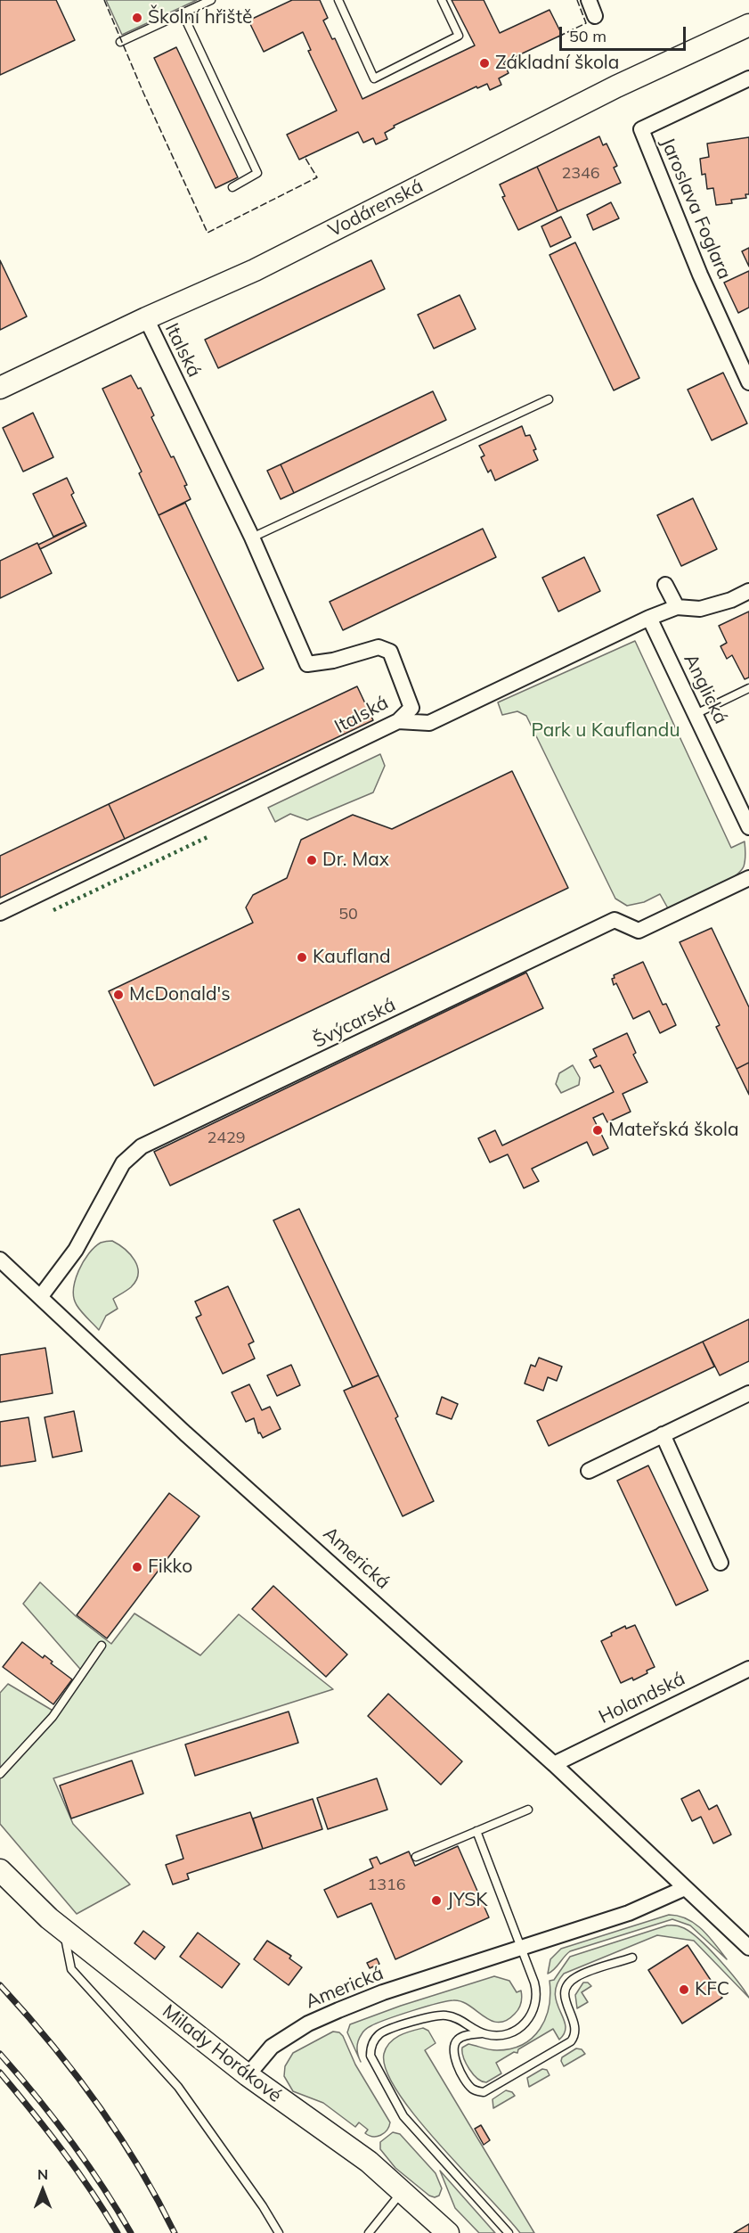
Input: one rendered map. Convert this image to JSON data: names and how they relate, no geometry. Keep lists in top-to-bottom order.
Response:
{
  "streets": {
    "street": [
      "Vodárenská",
      "Jaroslava Foglara",
      "Italská",
      "Anglická",
      "Švýcarská",
      "Americká",
      "Holandská",
      "Milady Horákové"
    ]
  },
  "crossings": [
    ["Vodárenská", "Italská"],
    ["Švýcarská", "Americká"],
    ["Americká", "Holandská"],
    ["Americká", "Milady Horákové"]
  ],
  "parks": ["Park u Kauflandu"],
  "places": [
    "Školní hřiště",
    "Základní škola",
    "Dr. Max",
    "Kaufland",
    "McDonald's",
    "Mateřská škola",
    "Fikko",
    "JYSK",
    "KFC"
  ],
  "house_numbers": [
    "2346",
    "50",
    "2429",
    "1316"
  ],
  "scale_bar": "50 m",
  "north": "top"
}
